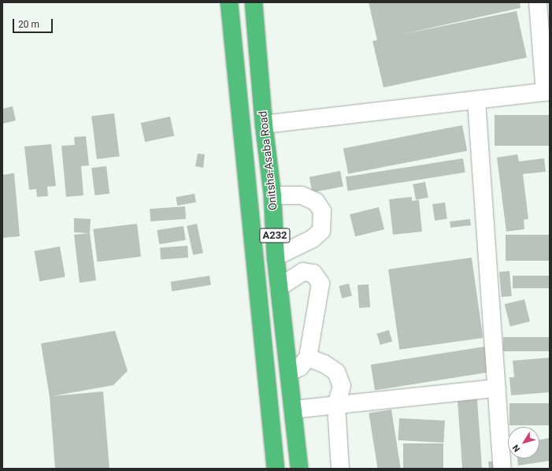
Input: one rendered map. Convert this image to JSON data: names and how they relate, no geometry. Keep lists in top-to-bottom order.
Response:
{
  "streets": {
    "highway": ["Onitsha-Asaba Road", "A232"]
  },
  "scale_bar": "20 m",
  "north": "bottom left"
}
